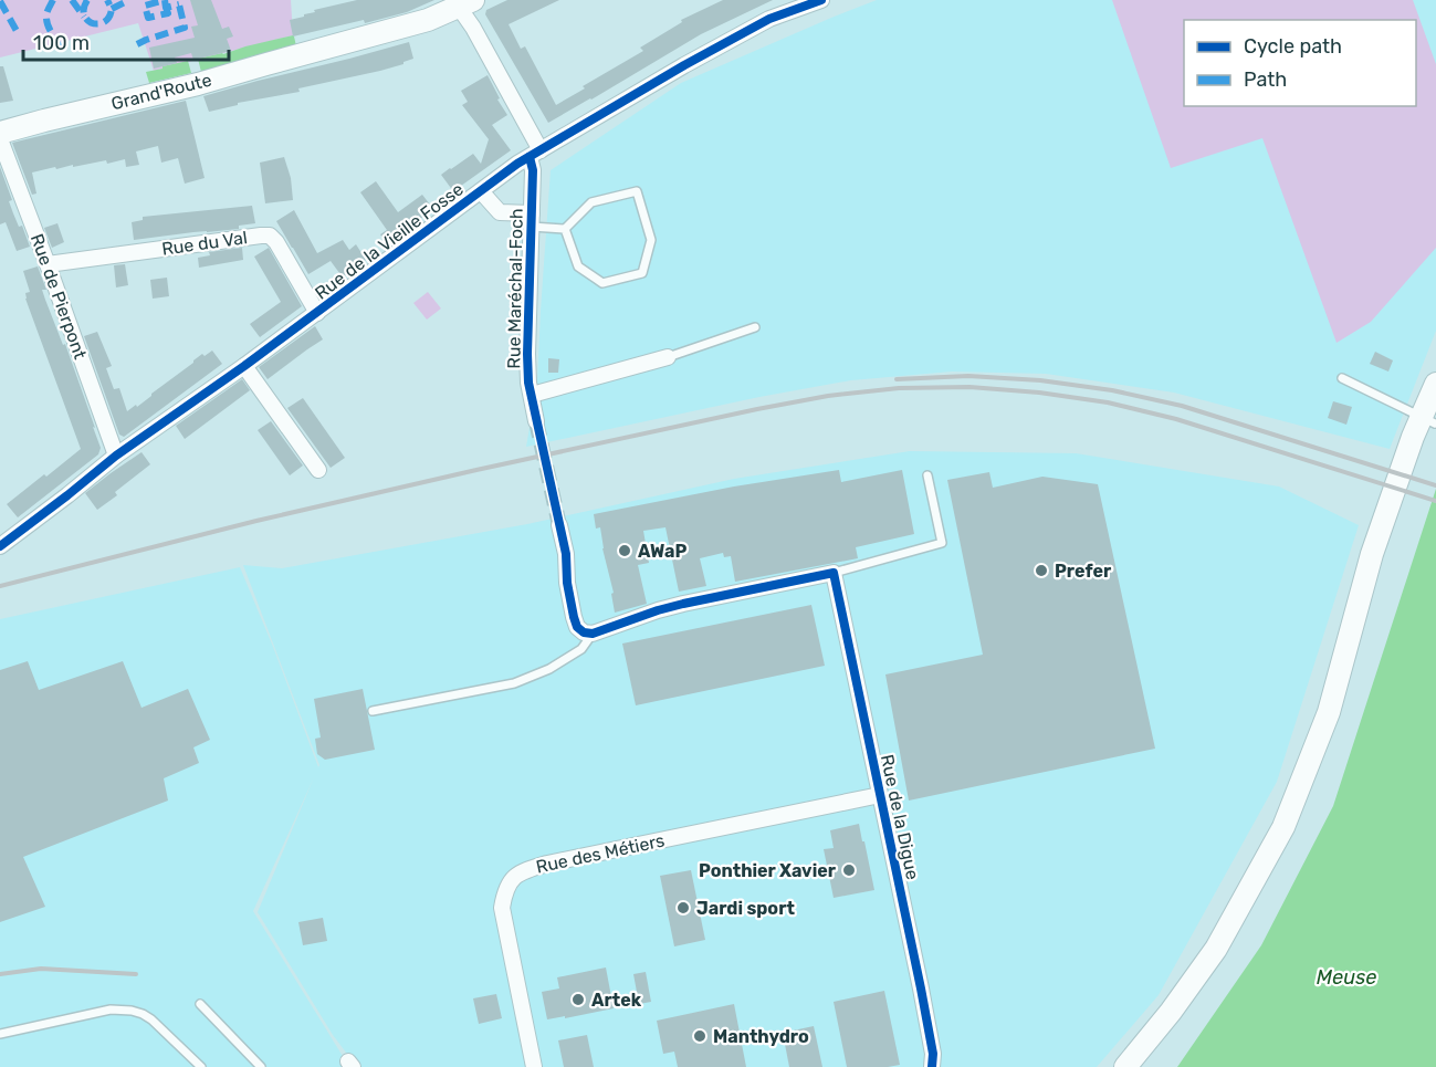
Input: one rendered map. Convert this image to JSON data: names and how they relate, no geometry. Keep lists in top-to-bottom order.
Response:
{
  "streets": {
    "main road": ["Grand'Route"],
    "street": [
      "Rue de la Vieille Fosse",
      "Rue du Val",
      "Rue Maréchal-Foch",
      "Rue de Pierpont",
      "Rue de la Digue",
      "Rue des Métiers"
    ]
  },
  "crossings": [
    ["Rue de la Vieille Fosse", "Rue du Val"],
    ["Rue de la Vieille Fosse", "Rue Maréchal-Foch"],
    ["Rue de la Vieille Fosse", "Rue de Pierpont"],
    ["Rue du Val", "Rue de Pierpont"],
    ["Rue de la Digue", "Rue des Métiers"]
  ],
  "water": ["Meuse"],
  "places": [
    "AWaP",
    "Prefer",
    "Ponthier Xavier",
    "Jardi sport",
    "Artek",
    "Manthydro"
  ],
  "legend": ["Cycle path", "Path"],
  "scale_bar": "100 m"
}
